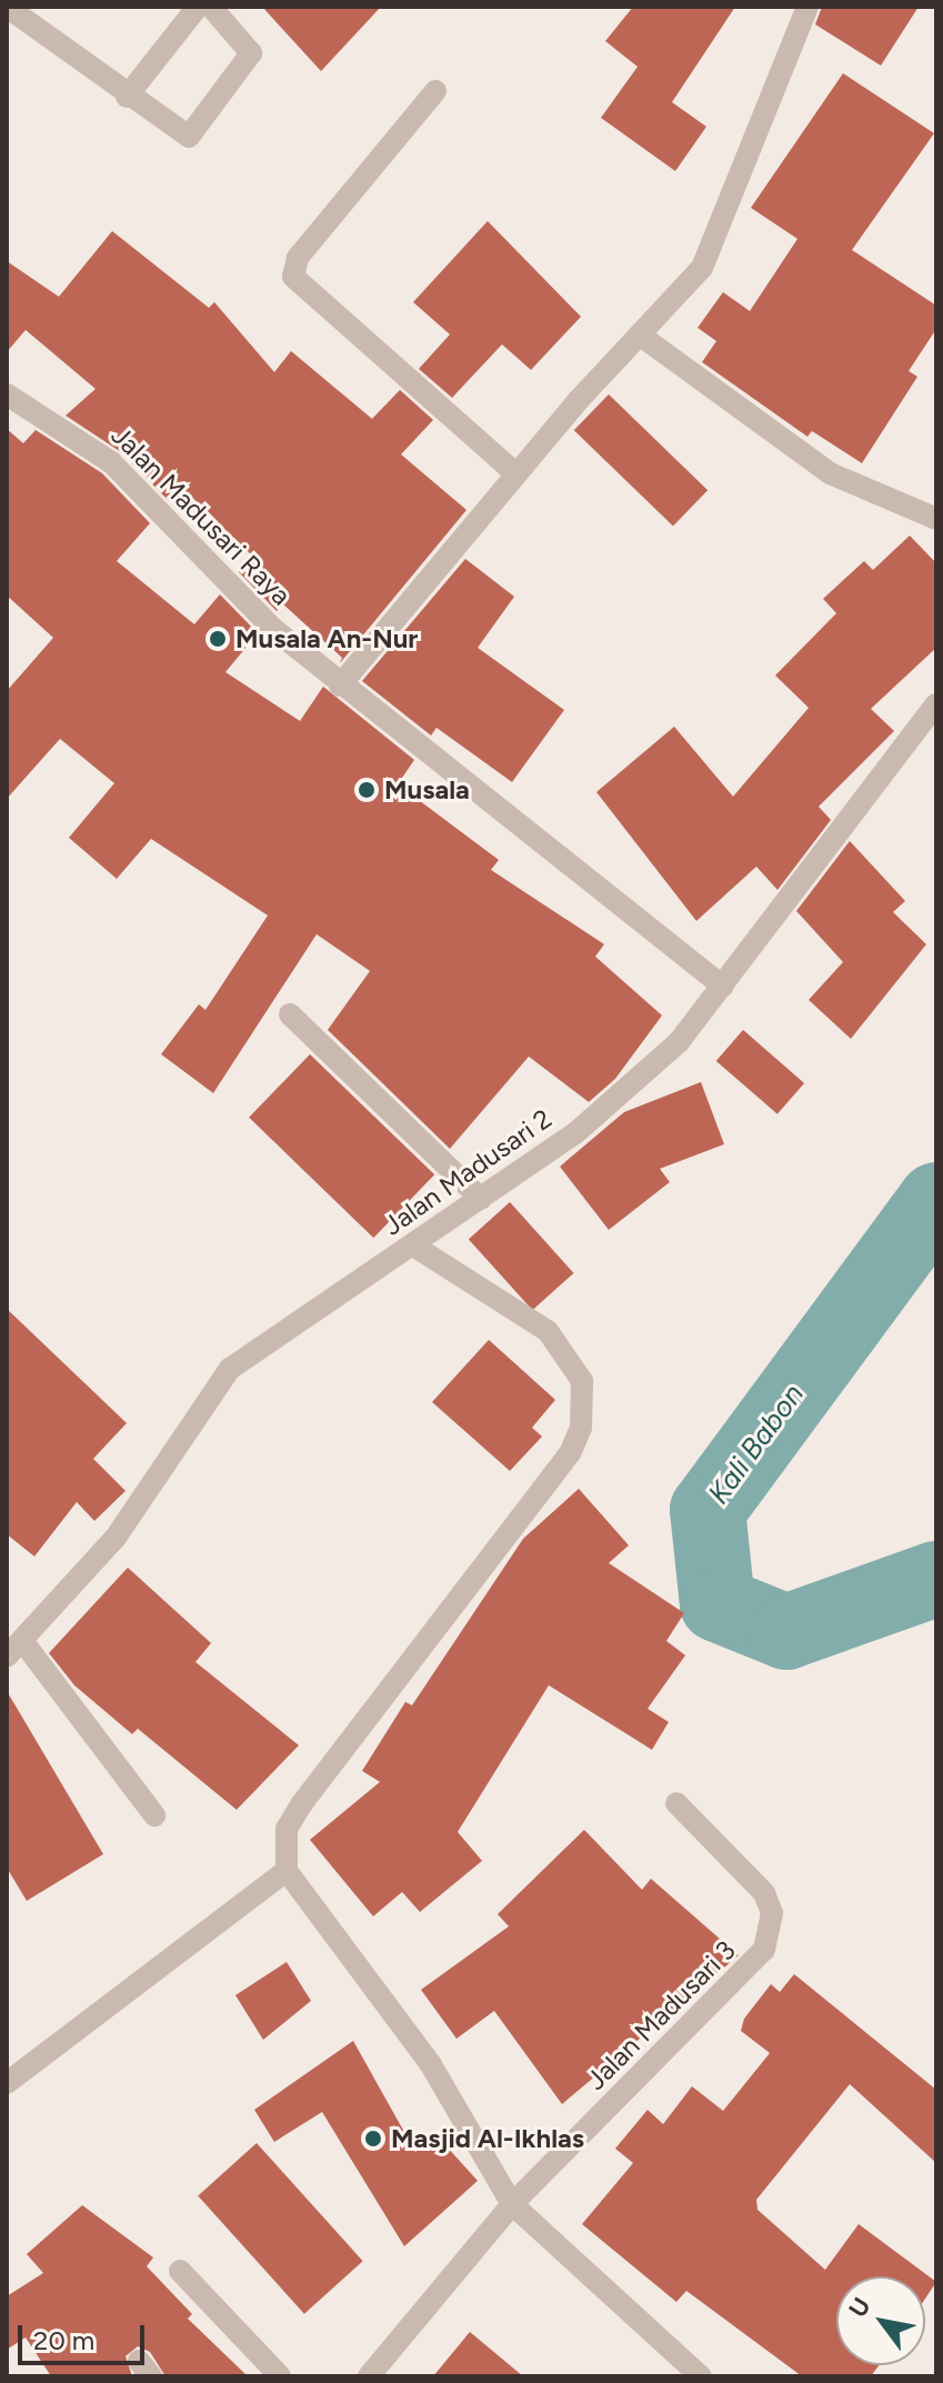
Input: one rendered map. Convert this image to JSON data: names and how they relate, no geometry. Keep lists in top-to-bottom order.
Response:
{
  "streets": {
    "street": ["Jalan Madusari Raya", "Jalan Madusari 2", "Jalan Madusari 3"]
  },
  "crossings": [
    ["Jalan Madusari Raya", "Jalan Madusari 2"]
  ],
  "water": ["Kali Babon"],
  "places": ["Musala An-Nur", "Musala", "Masjid Al-Ikhlas"],
  "scale_bar": "20 m",
  "north": "top left"
}
